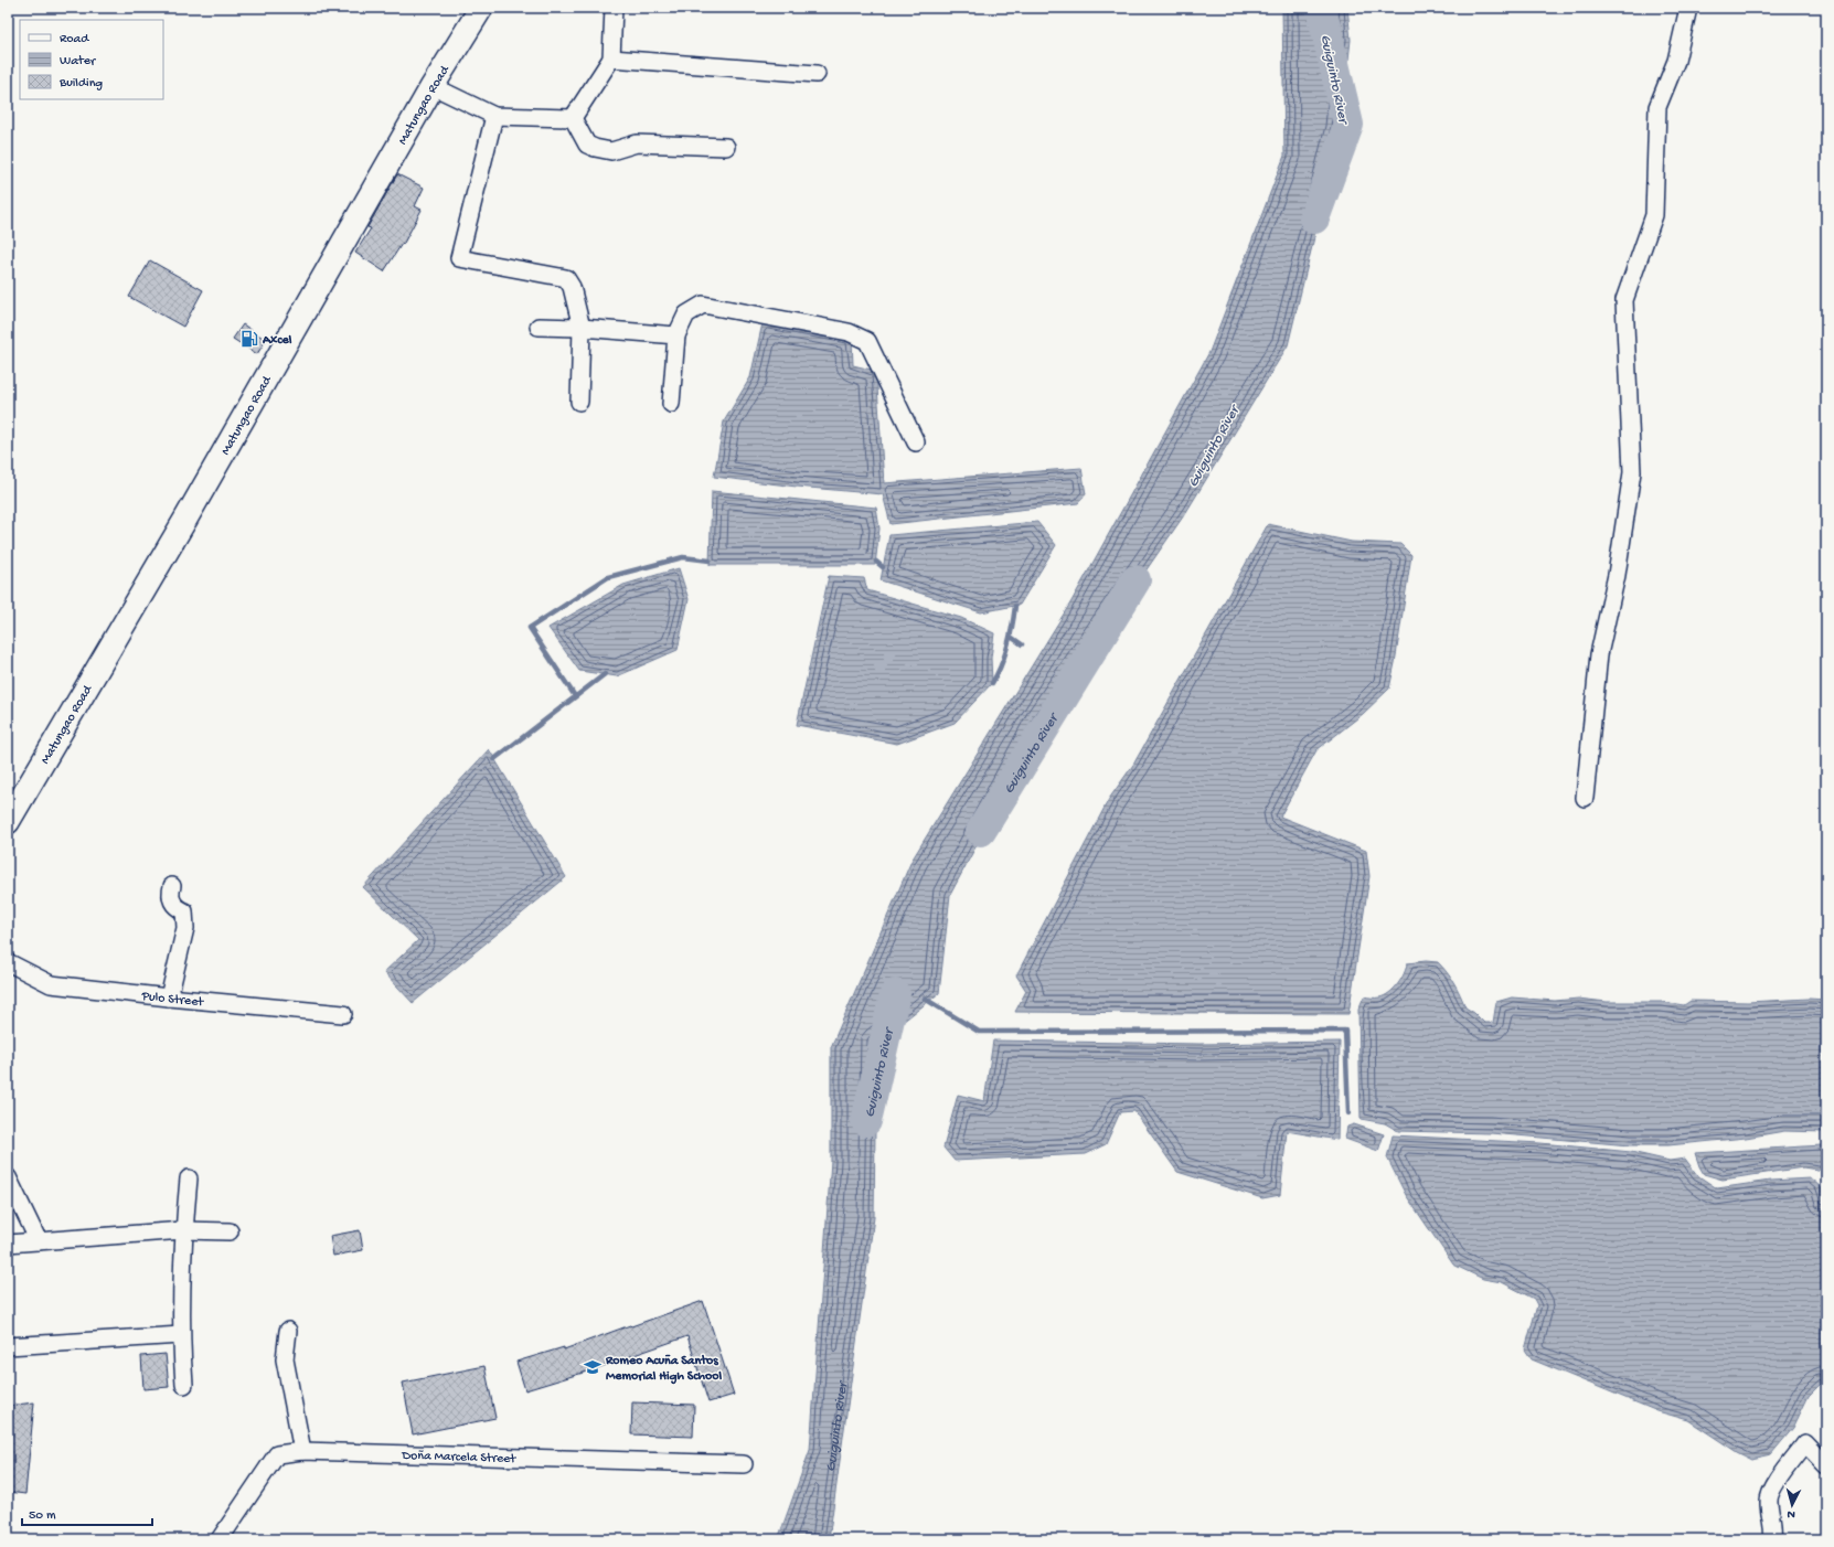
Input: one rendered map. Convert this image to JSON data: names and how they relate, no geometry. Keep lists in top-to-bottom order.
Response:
{
  "streets": {
    "main road": ["Matungao Road"],
    "street": ["Pulo Street", "Doña Marcela Street"]
  },
  "water": ["Guiguinto River"],
  "places": {
    "fuel station": ["Axcel"],
    "school or university": ["Romeo Acuña Santos Memorial High School"]
  },
  "legend": ["Road", "Water", "Building"],
  "scale_bar": "50 m",
  "north": "bottom"
}
